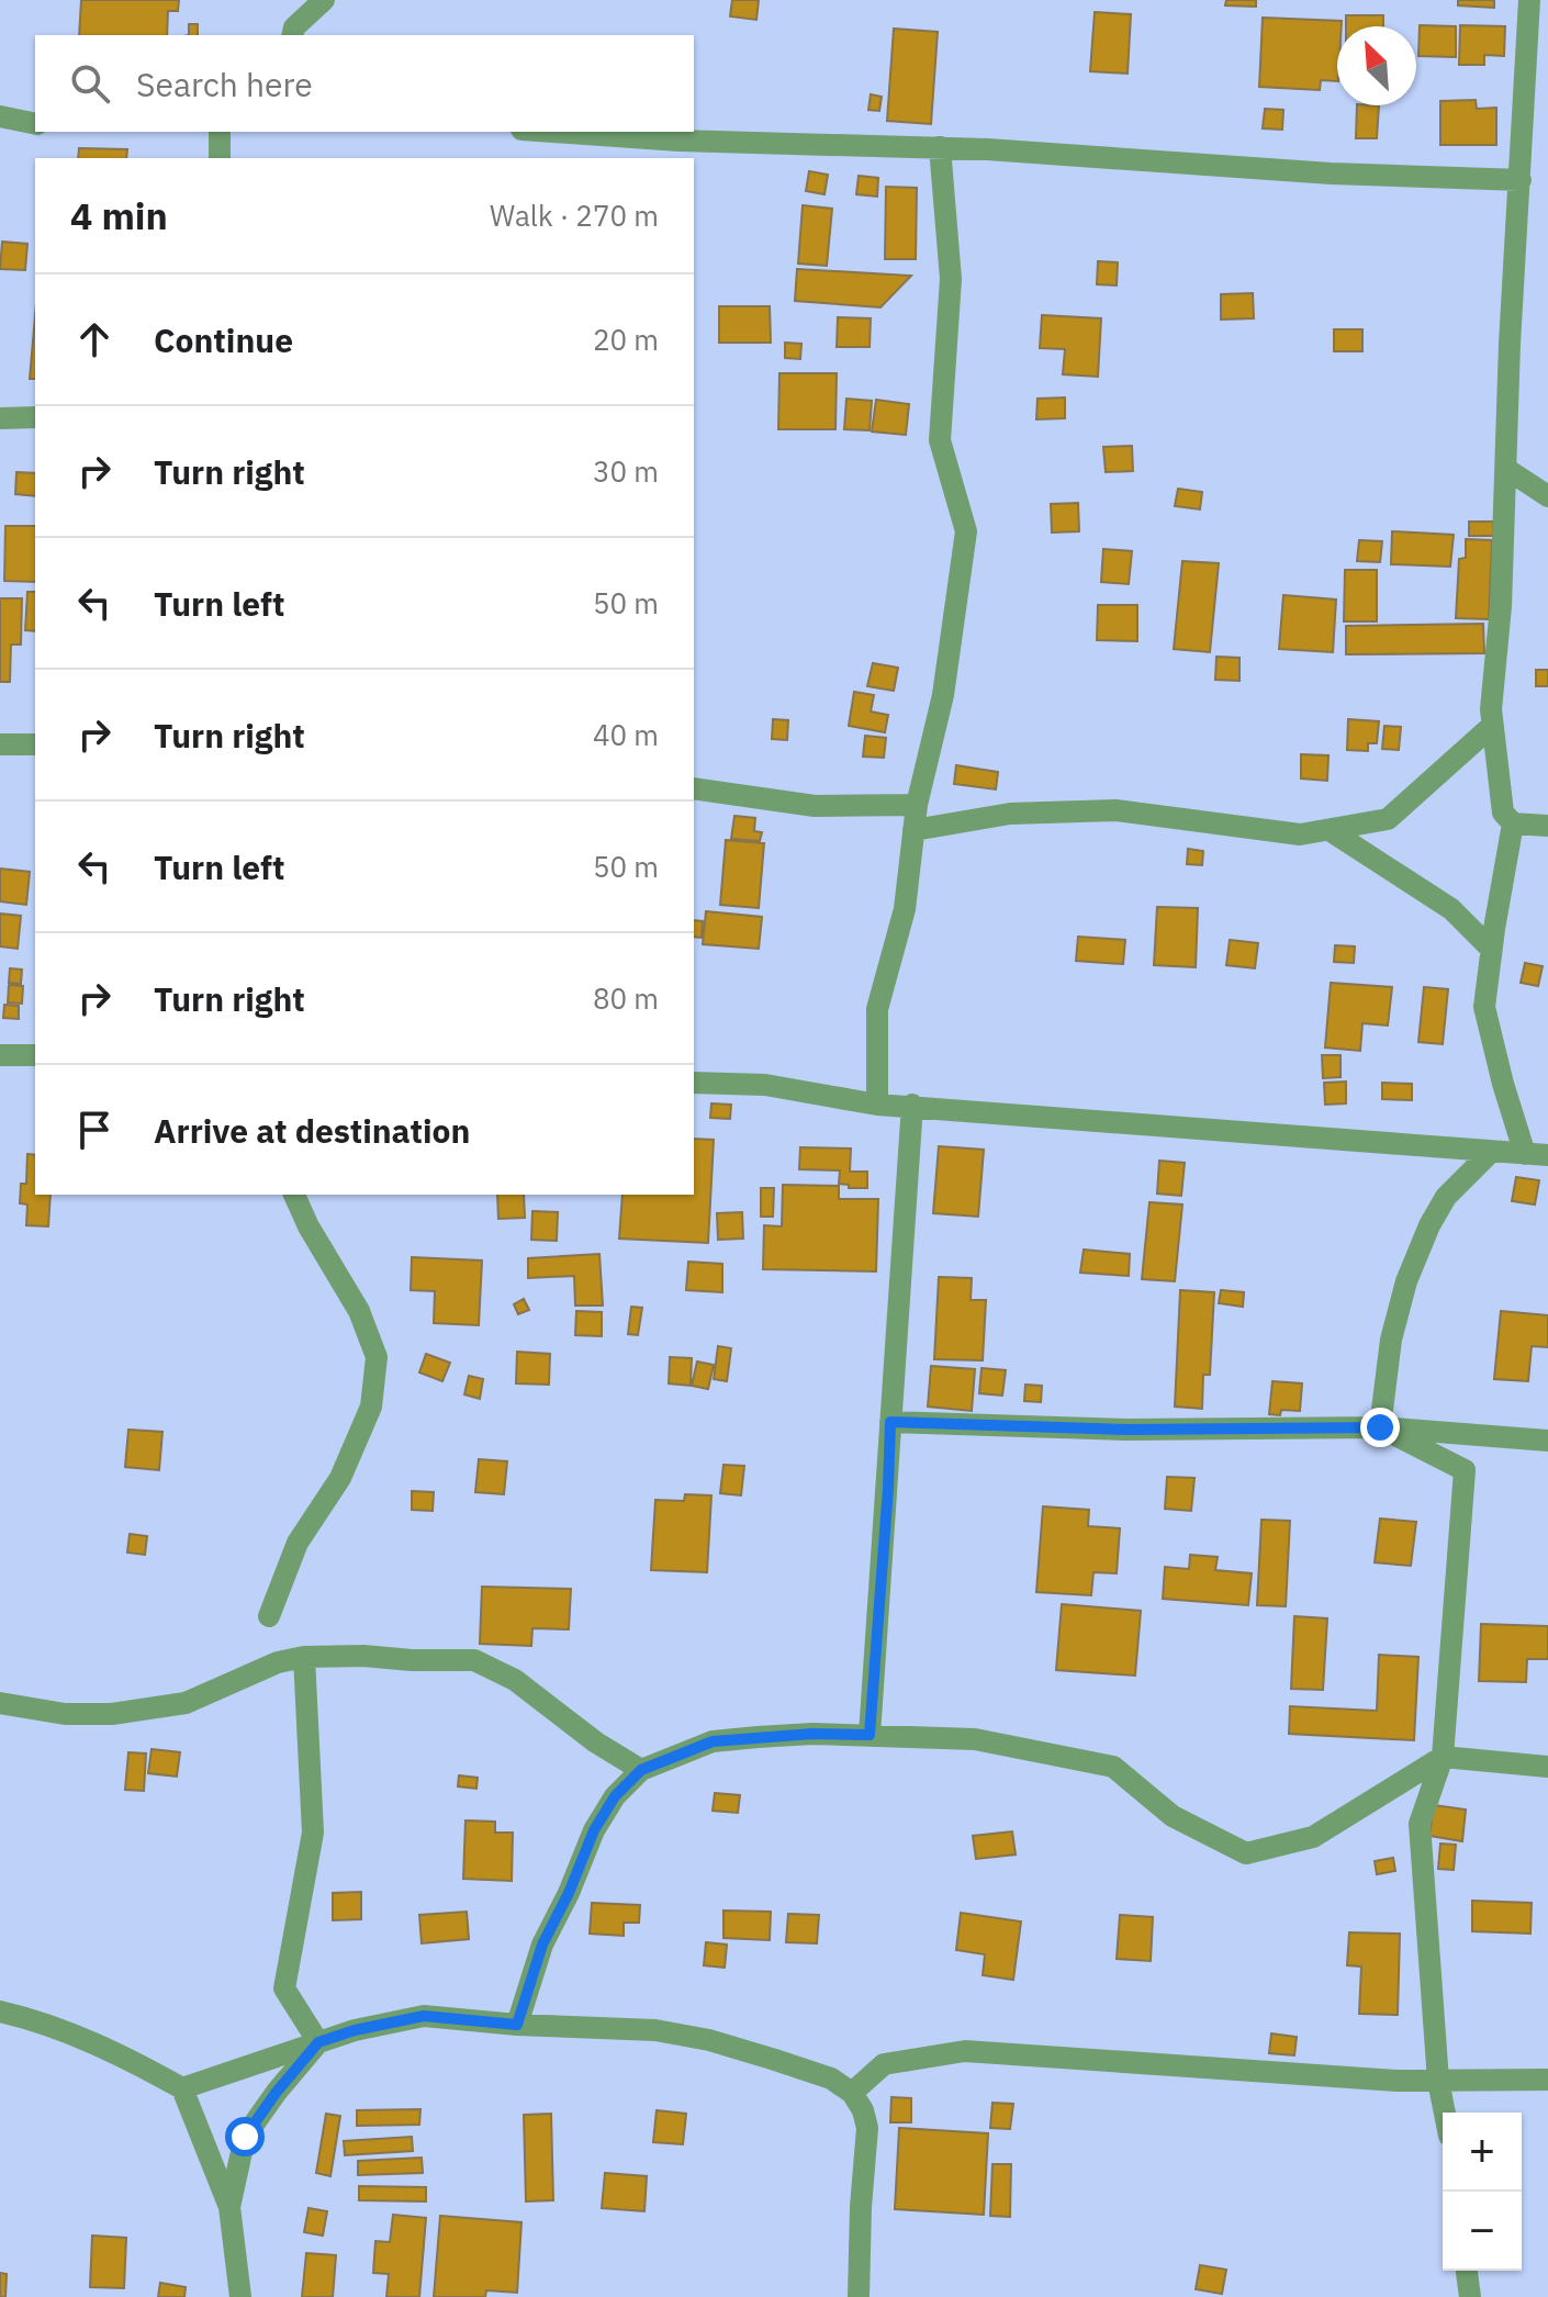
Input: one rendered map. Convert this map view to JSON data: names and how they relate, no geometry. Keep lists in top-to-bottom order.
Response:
{
  "north": "top left",
  "page": {
    "search": "Search here",
    "heading": ["4 min", "Walk · 270 m"],
    "list": [
      ["Continue", "20 m"],
      ["Turn right", "30 m"],
      ["Turn left", "50 m"],
      ["Turn right", "40 m"],
      ["Turn left", "50 m"],
      ["Turn right", "80 m"],
      "Arrive at destination"
    ],
    "map_buttons": ["+", "−"]
  }
}
